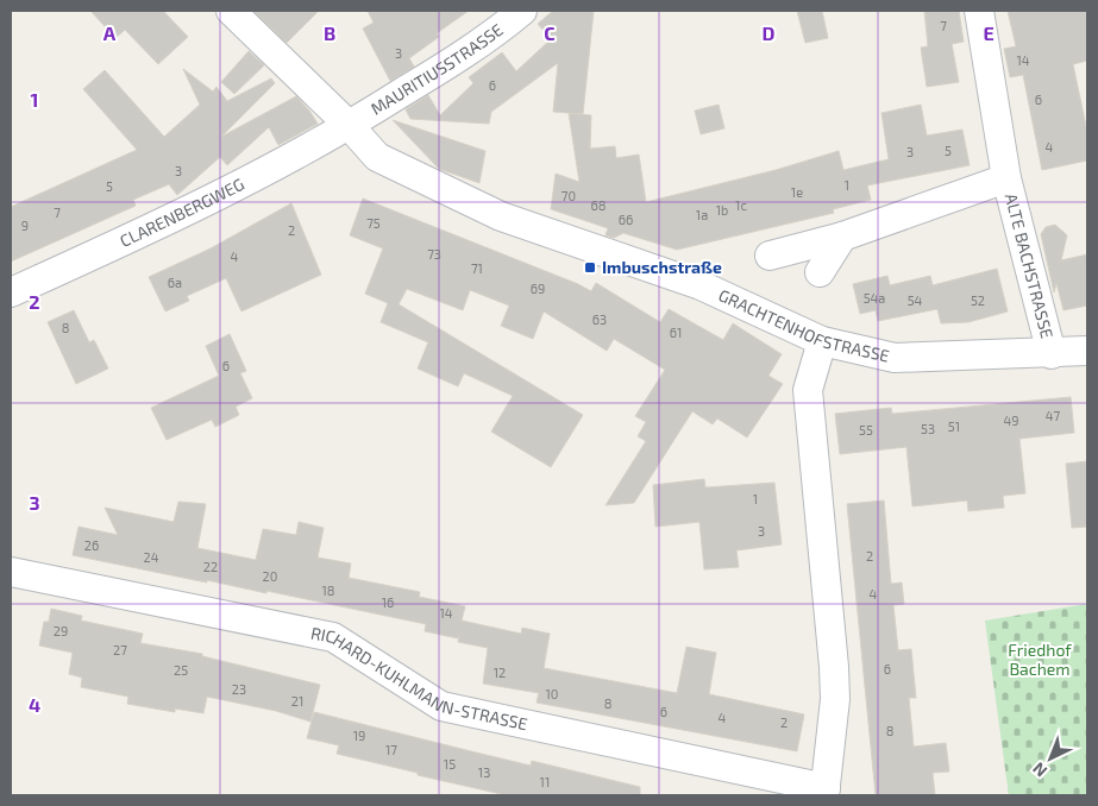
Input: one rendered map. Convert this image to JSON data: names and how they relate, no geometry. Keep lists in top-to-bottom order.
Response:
{
  "streets": {
    "street": [
      "MAURITIUSSTRASSE",
      "CLARENBERGWEG",
      "ALTE BACHSTRASSE",
      "GRACHTENHOFSTRASSE",
      "RICHARD-KUHLMANN-STRASSE"
    ]
  },
  "crossings": [
    ["MAURITIUSSTRASSE", "CLARENBERGWEG"],
    ["MAURITIUSSTRASSE", "GRACHTENHOFSTRASSE"],
    ["CLARENBERGWEG", "GRACHTENHOFSTRASSE"],
    ["ALTE BACHSTRASSE", "GRACHTENHOFSTRASSE"]
  ],
  "parks": ["Friedhof Bachem"],
  "places": {
    "transit": ["Imbuschstraße"]
  },
  "house_numbers": [
    "7",
    "3",
    "14",
    "6",
    "6",
    "4",
    "5",
    "3",
    "3",
    "1",
    "5",
    "1e",
    "70",
    "68",
    "1c",
    "1b",
    "7",
    "1a",
    "66",
    "75",
    "9",
    "2",
    "73",
    "4",
    "71",
    "6a",
    "69",
    "54a",
    "54",
    "52",
    "63",
    "8",
    "61",
    "6",
    "47",
    "49",
    "51",
    "53",
    "55",
    "1",
    "3",
    "26",
    "2",
    "24",
    "22",
    "20",
    "18",
    "4",
    "16",
    "14",
    "29",
    "27",
    "6",
    "25",
    "12",
    "23",
    "10",
    "21",
    "8",
    "6",
    "4",
    "2",
    "8",
    "19",
    "17",
    "15",
    "13",
    "11"
  ],
  "north": "bottom left",
  "grid": {
    "columns": [
      "A",
      "B",
      "C",
      "D",
      "E"
    ],
    "rows": [
      "1",
      "2",
      "3",
      "4"
    ]
  }
}
